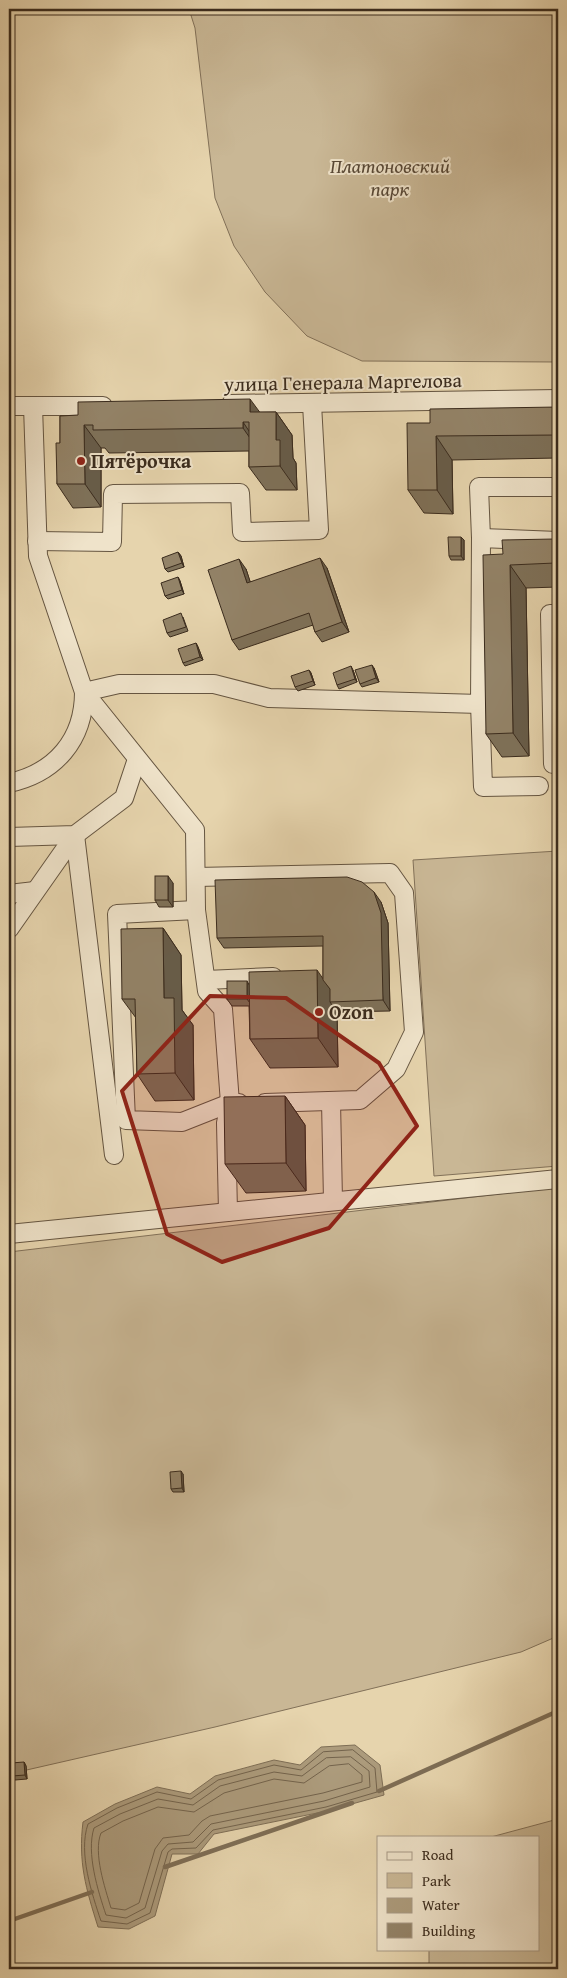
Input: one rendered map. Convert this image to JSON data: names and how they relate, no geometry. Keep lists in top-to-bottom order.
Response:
{
  "streets": {
    "street": ["улица Генерала Маргелова"]
  },
  "parks": ["Платоновский парк"],
  "places": ["Пятёрочка", "Ozon"],
  "legend": [
    "Road",
    "Park",
    "Water",
    "Building"
  ]
}
